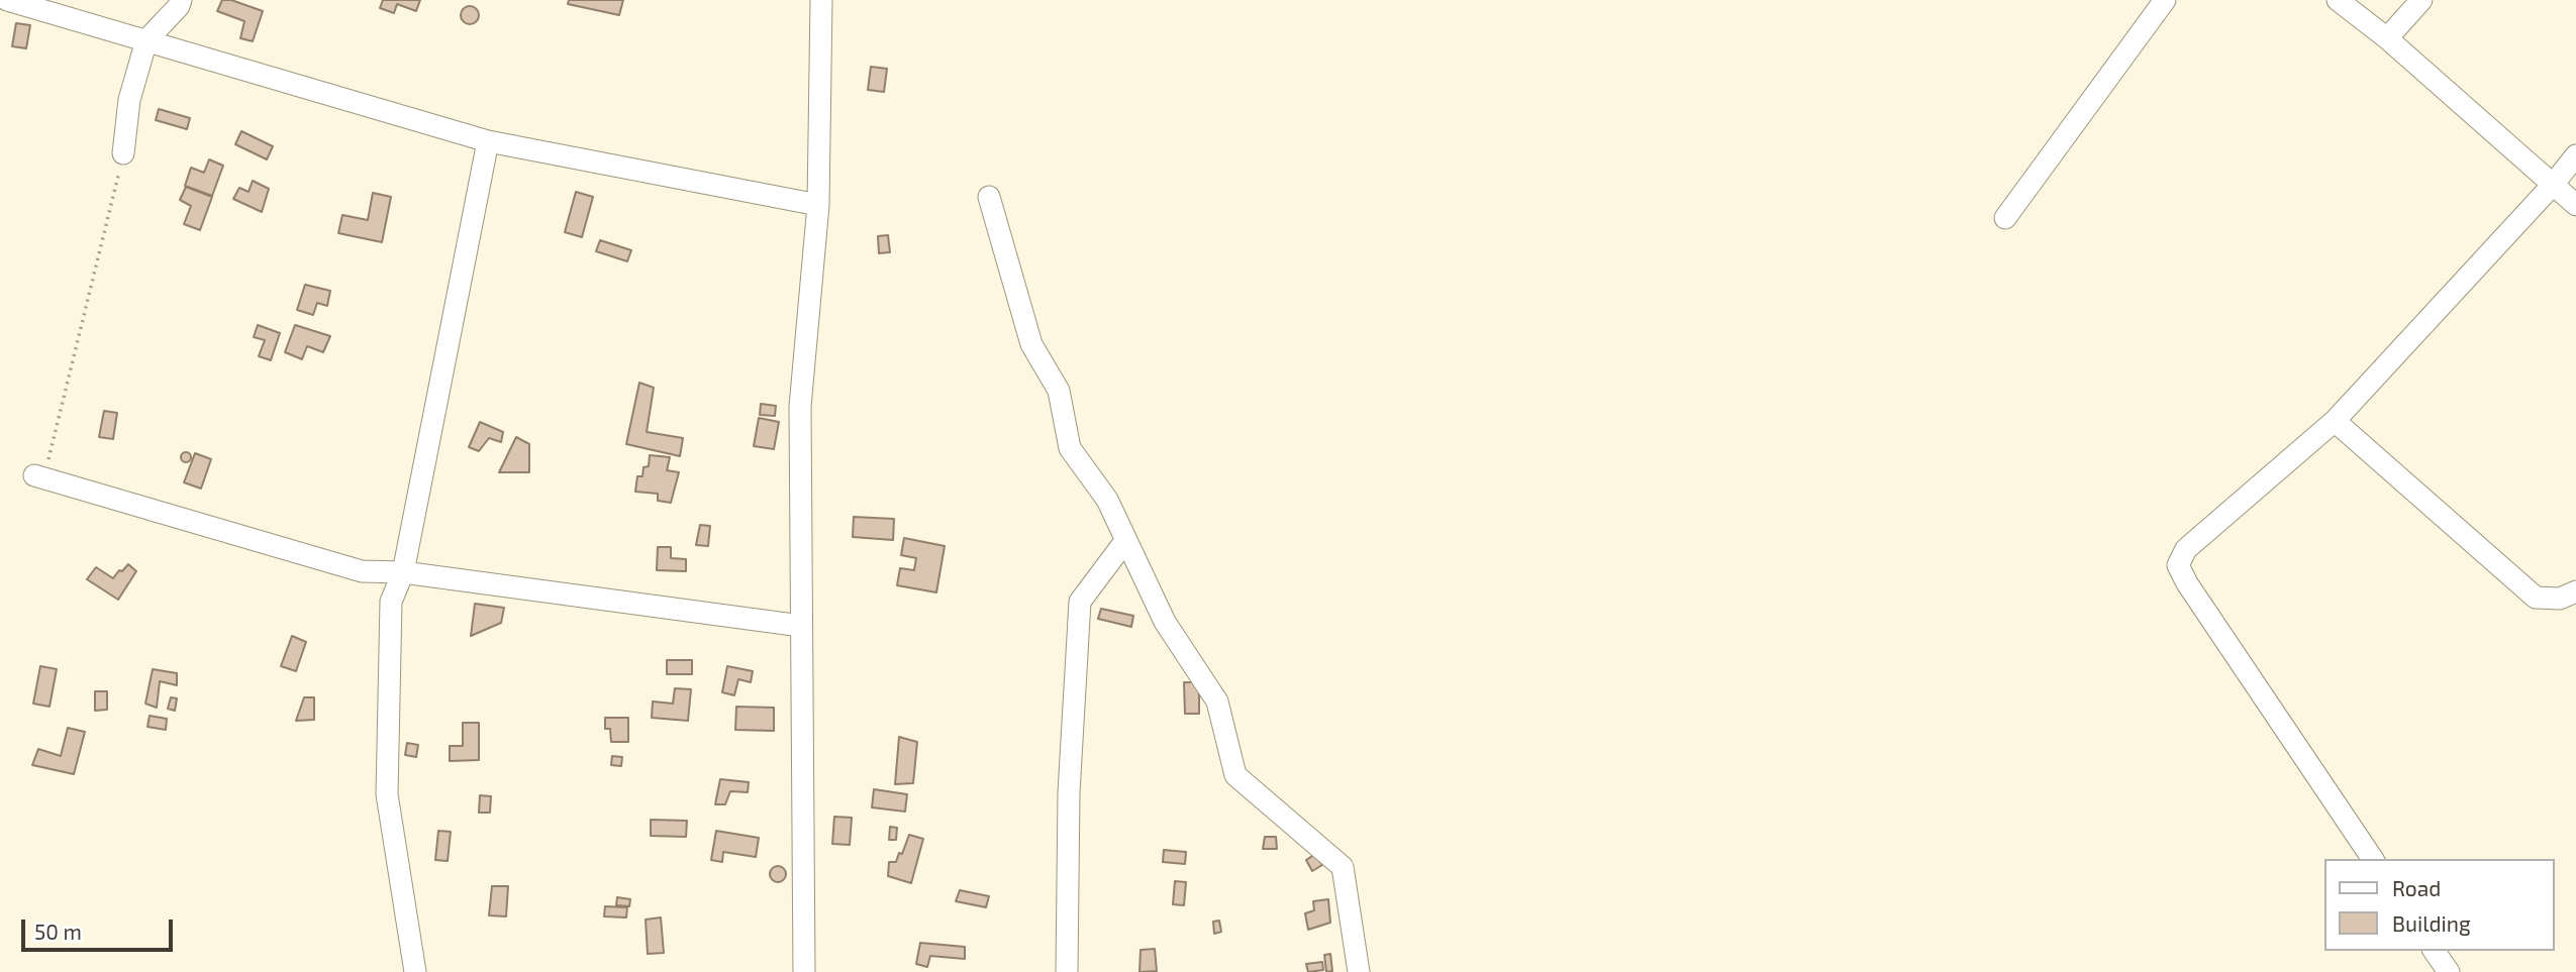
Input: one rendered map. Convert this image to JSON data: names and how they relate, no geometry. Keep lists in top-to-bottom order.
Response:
{
  "legend": ["Road", "Building"],
  "scale_bar": "50 m"
}
